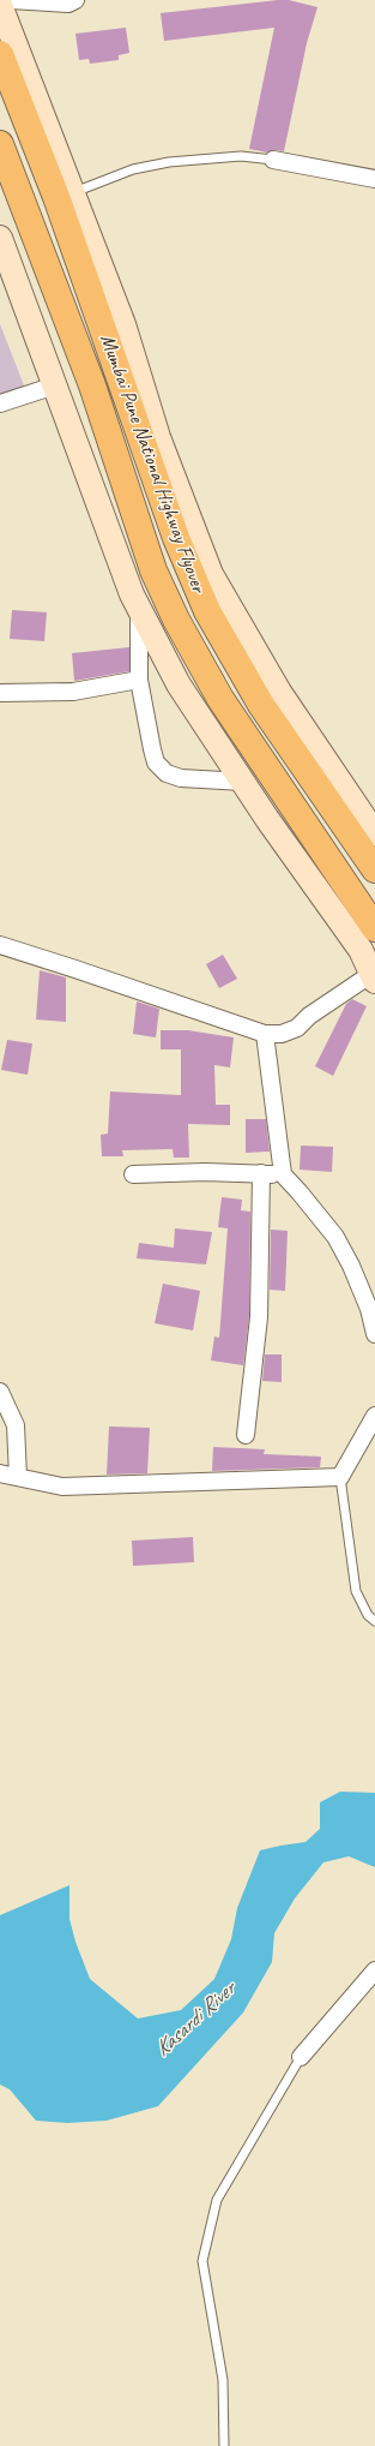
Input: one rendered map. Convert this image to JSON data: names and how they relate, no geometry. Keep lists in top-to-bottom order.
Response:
{
  "streets": {
    "highway": ["Mumbai Pune National Highway Flyover"]
  },
  "water": ["Kasardi River"]
}
